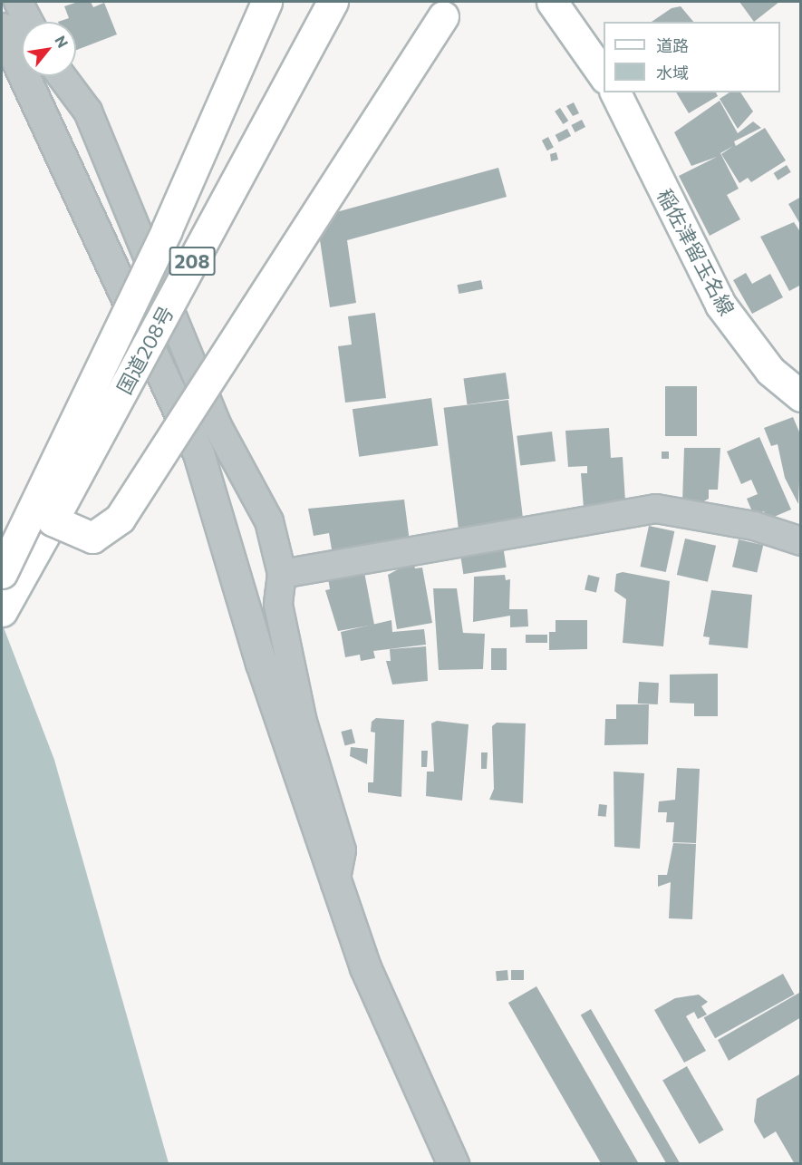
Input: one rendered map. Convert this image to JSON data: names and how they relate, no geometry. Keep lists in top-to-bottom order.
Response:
{
  "streets": {
    "main road": ["稲佐津留玉名線", "208", "国道208号"]
  },
  "legend": ["道路", "水域"],
  "north": "top right"
}
